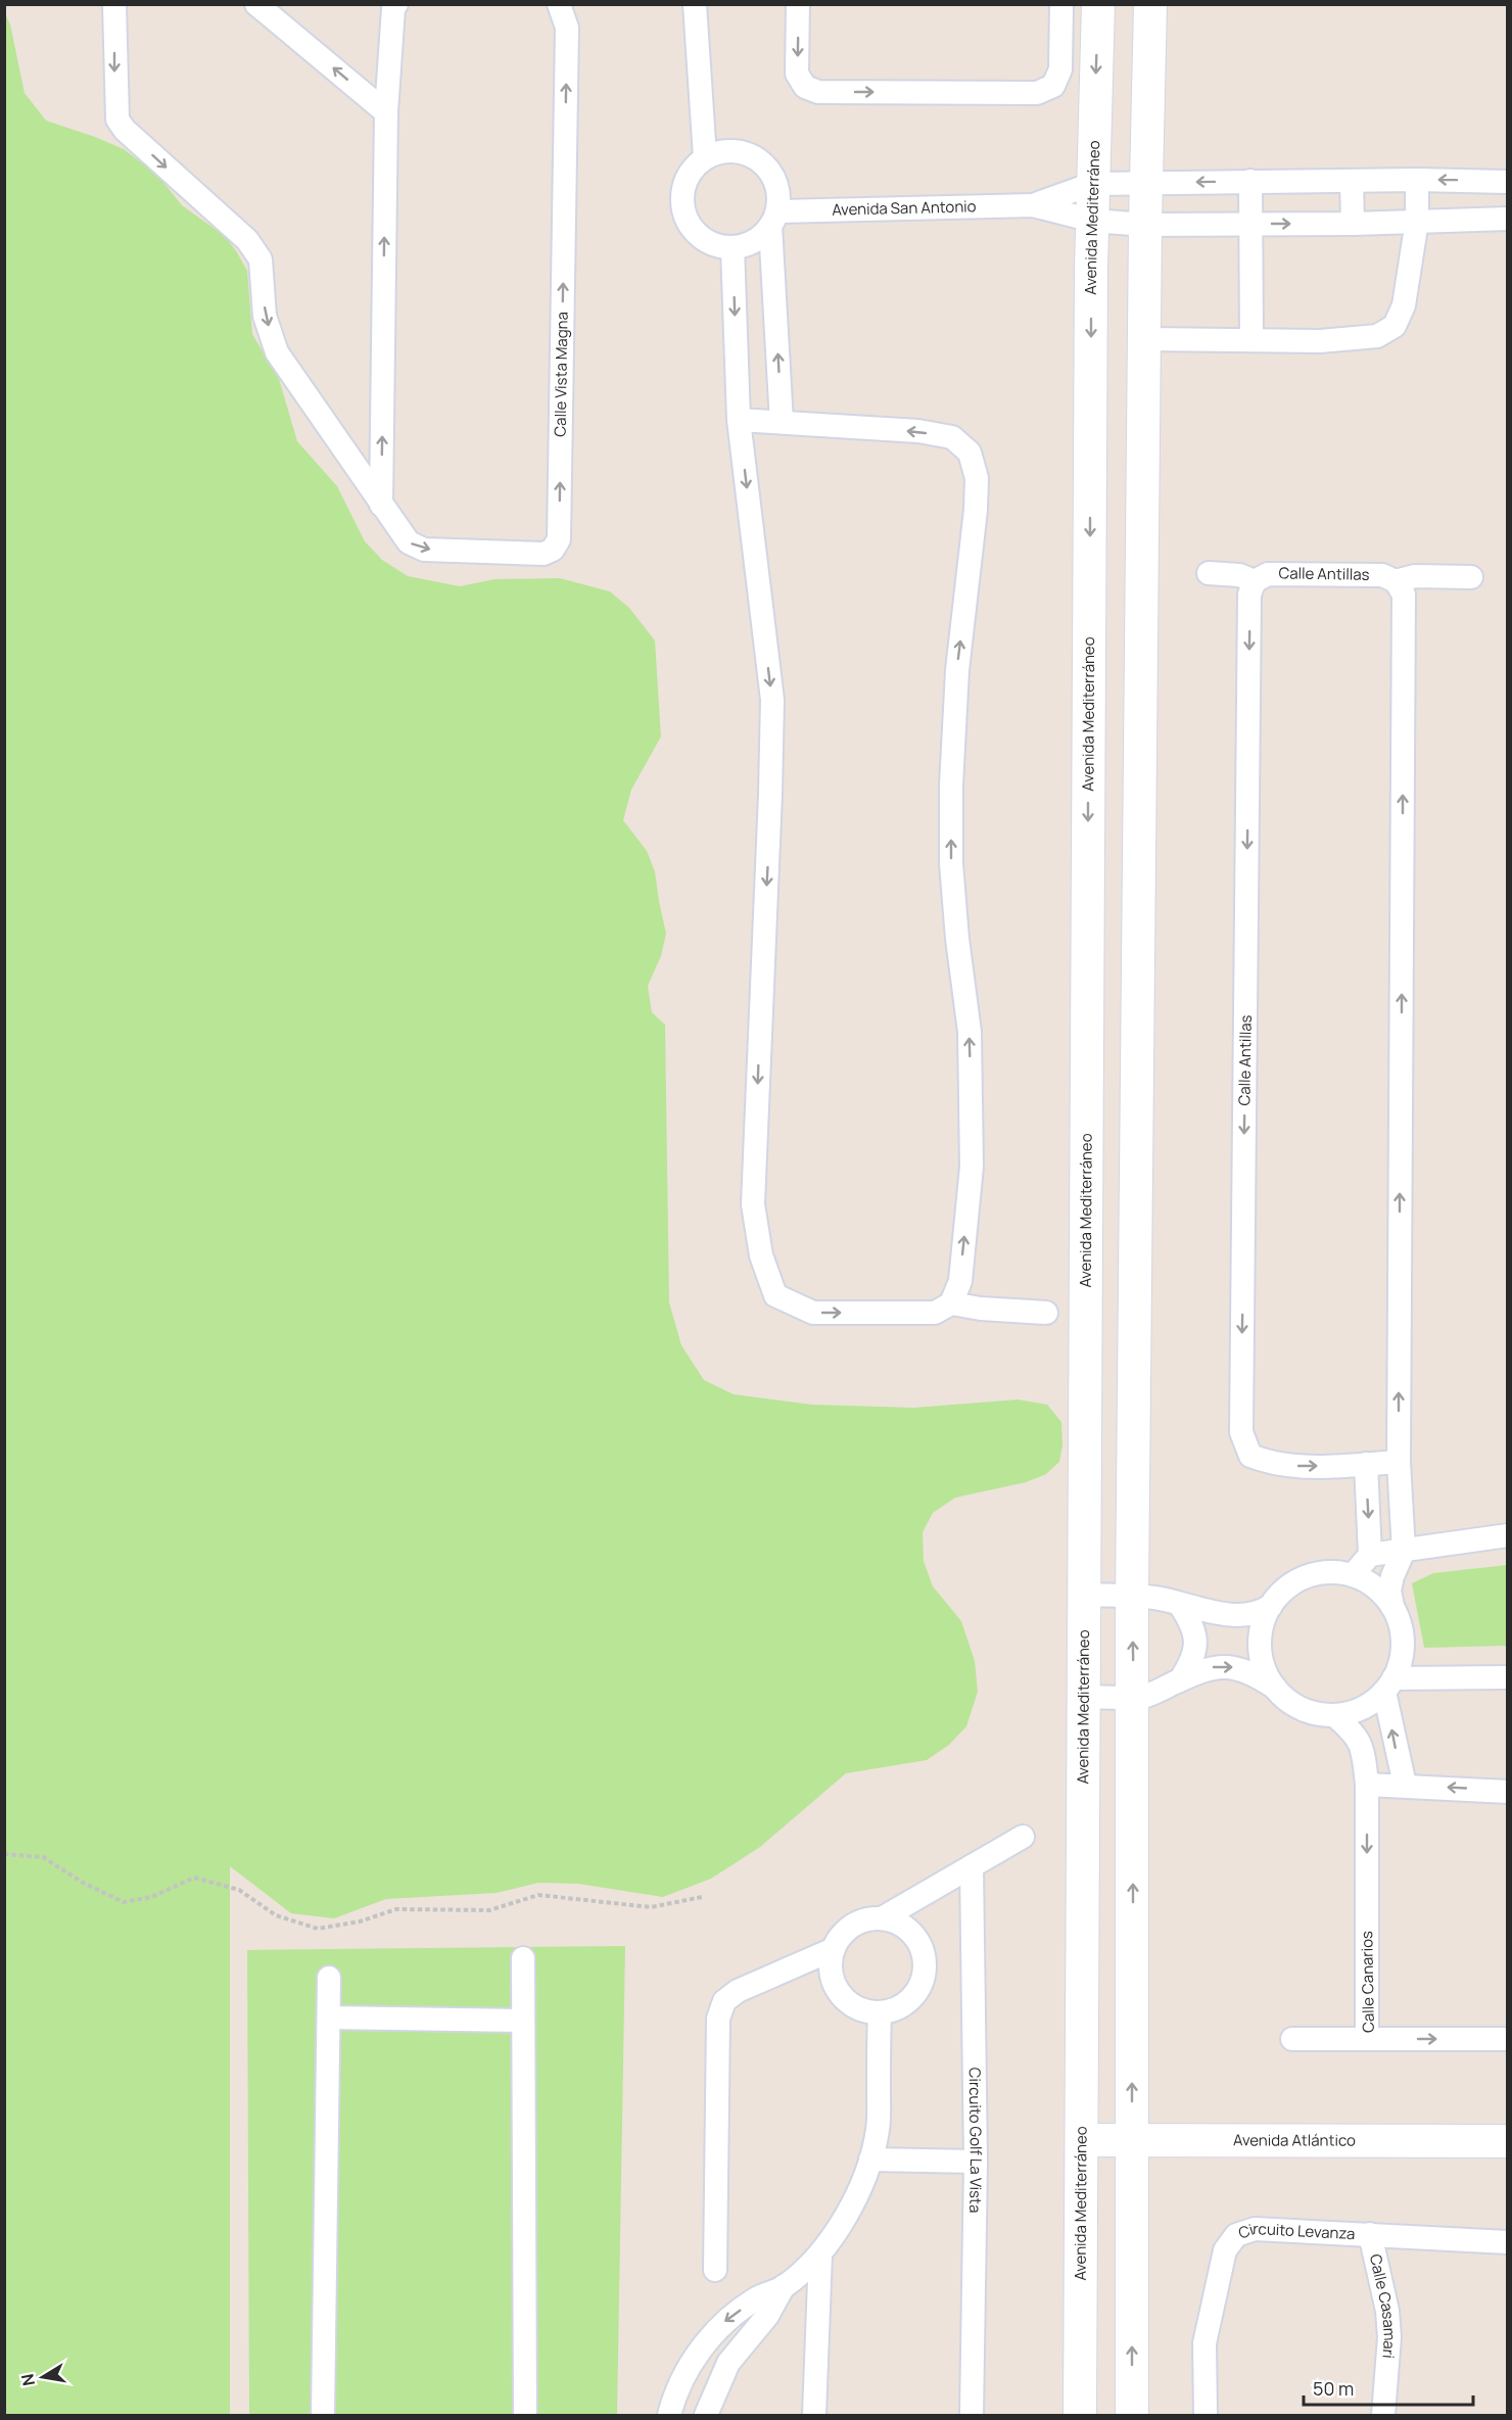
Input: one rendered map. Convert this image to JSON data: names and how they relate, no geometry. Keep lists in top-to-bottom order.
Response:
{
  "streets": {
    "street": [
      "Avenida San Antonio",
      "Avenida Mediterráneo",
      "Calle Vista Magna",
      "Calle Antillas",
      "Calle Canarios",
      "Avenida Atlántico",
      "Circuito Golf La Vista",
      "Circuito Levanza",
      "Calle Casamari"
    ]
  },
  "crossings": [
    ["Avenida San Antonio", "Avenida Mediterráneo"],
    ["Avenida Mediterráneo", "Avenida Atlántico"],
    ["Circuito Levanza", "Calle Casamari"]
  ],
  "scale_bar": "50 m",
  "north": "left"
}
